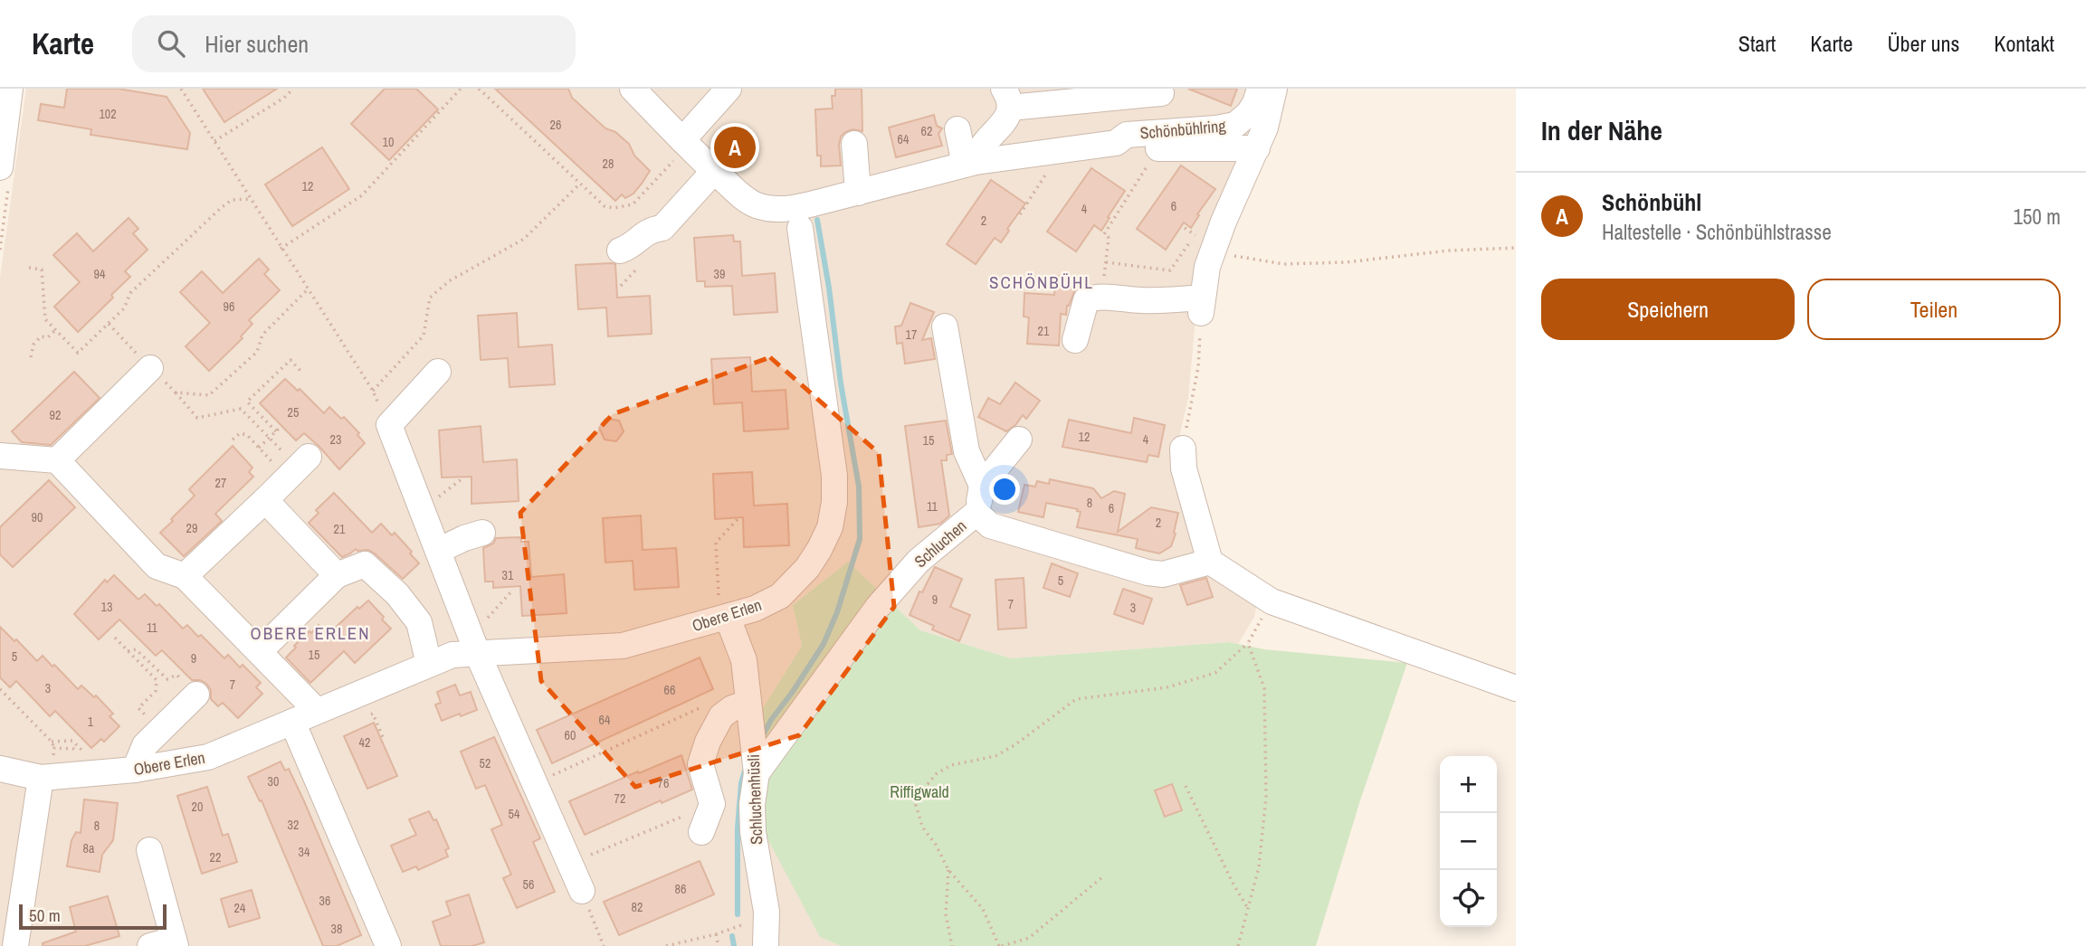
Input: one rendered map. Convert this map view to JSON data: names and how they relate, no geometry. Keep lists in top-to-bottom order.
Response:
{
  "streets": {
    "street": [
      "Schönbühlring",
      "Schluchen",
      "Obere Erlen",
      "Schluchenhüsli"
    ]
  },
  "crossings": [
    ["Schluchen", "Schluchenhüsli"],
    ["Obere Erlen", "Schluchenhüsli"]
  ],
  "districts": ["SCHÖNBÜHL", "OBERE ERLEN"],
  "parks": ["Riffigwald"],
  "house_numbers": [
    "102",
    "26",
    "62",
    "64",
    "10",
    "28",
    "12",
    "6",
    "4",
    "2",
    "94",
    "39",
    "96",
    "21",
    "17",
    "25",
    "92",
    "12",
    "23",
    "4",
    "15",
    "27",
    "8",
    "11",
    "6",
    "90",
    "2",
    "29",
    "21",
    "31",
    "5",
    "9",
    "7",
    "13",
    "3",
    "11",
    "15",
    "5",
    "9",
    "7",
    "3",
    "66",
    "64",
    "1",
    "60",
    "42",
    "52",
    "30",
    "76",
    "72",
    "20",
    "54",
    "32",
    "8",
    "8a",
    "34",
    "22",
    "56",
    "86",
    "36",
    "82",
    "24",
    "38"
  ],
  "scale_bar": "50 m",
  "page": {
    "header": "Karte",
    "search": "Hier suchen",
    "nav": [
      "Start",
      "Karte",
      "Über uns",
      "Kontakt"
    ],
    "heading": "In der Nähe",
    "pins": "A",
    "list": [
      {
        "mark": "A",
        "name": "Schönbühl",
        "note": "Haltestelle · Schönbühlstrasse",
        "value": "150 m"
      }
    ],
    "buttons": ["Speichern", "Teilen"],
    "map_buttons": ["+", "−"],
    "scale": "50 m"
  }
}
